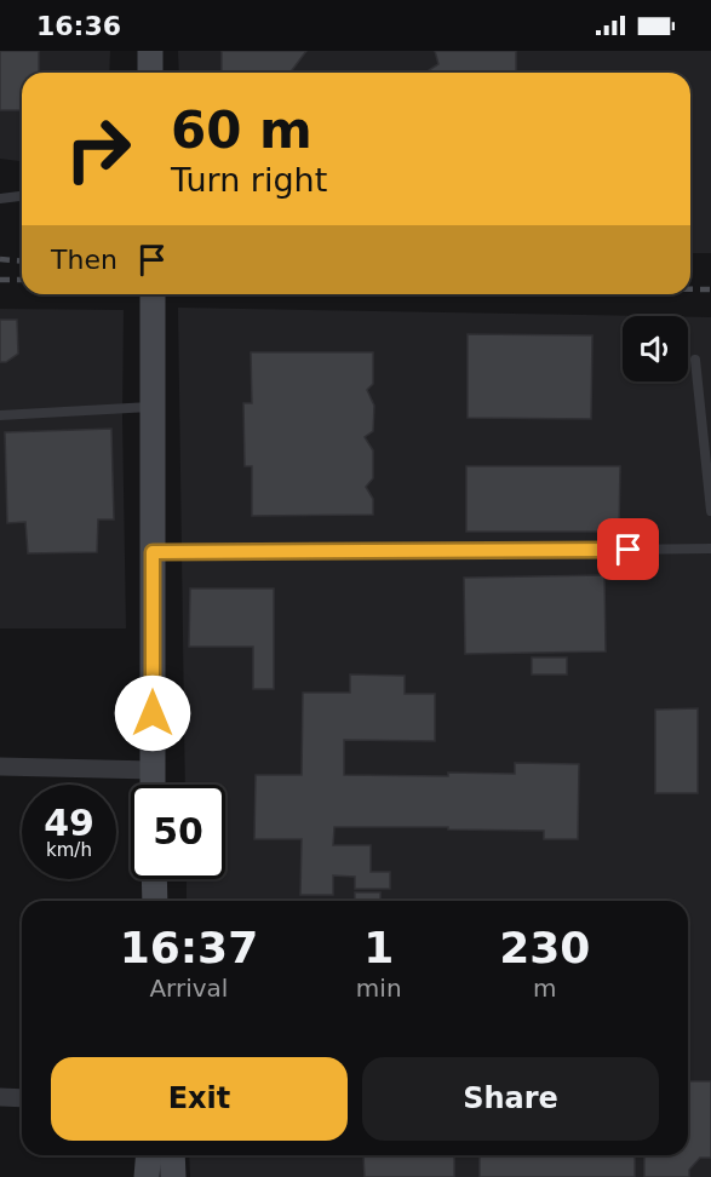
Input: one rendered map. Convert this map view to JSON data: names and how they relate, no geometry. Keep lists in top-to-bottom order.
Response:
{
  "page": {
    "status": "16:36",
    "turn": ["60 m", "Turn right"],
    "then": "Then",
    "speed": "49 km/h",
    "limit": "50",
    "eta": [
      "16:37",
      "Arrival",
      "1",
      "min",
      "230",
      "m"
    ],
    "buttons": ["Exit", "Share"]
  }
}
